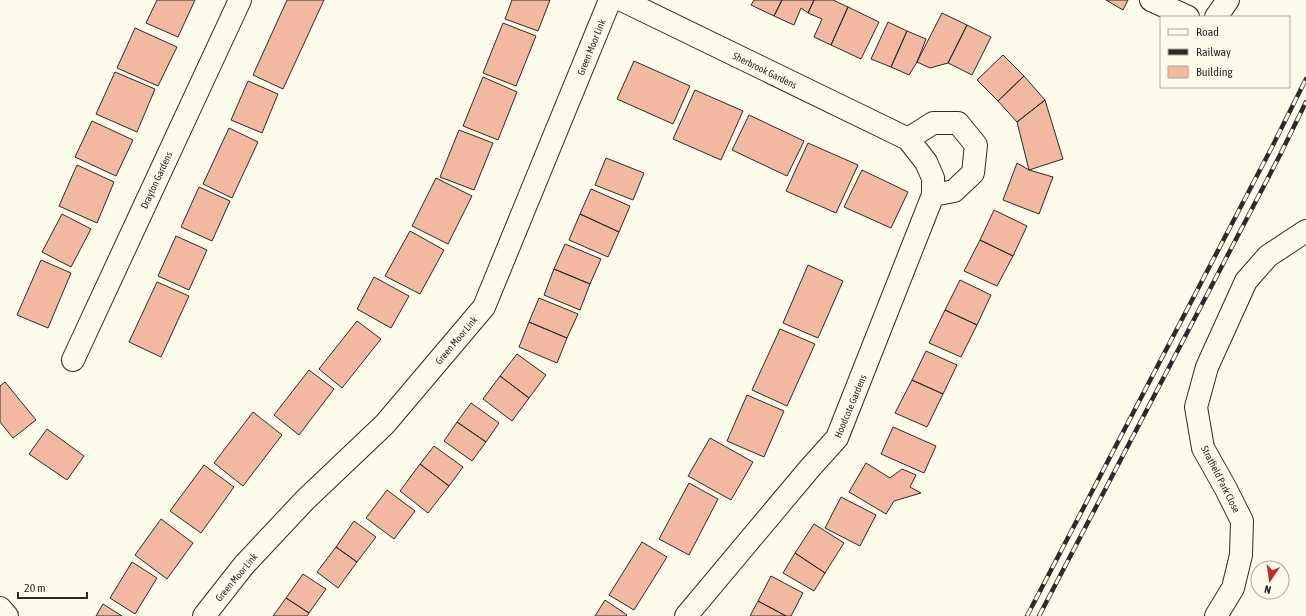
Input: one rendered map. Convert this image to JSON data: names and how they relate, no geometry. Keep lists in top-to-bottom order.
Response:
{
  "streets": {
    "street": [
      "Green Moor Link",
      "Sherbrook Gardens",
      "Drayton Gardens",
      "Hoodcote Gardens",
      "Stratfield Park Close"
    ]
  },
  "crossings": [
    ["Sherbrook Gardens", "Hoodcote Gardens"]
  ],
  "legend": ["Road", "Railway", "Building"],
  "scale_bar": "20 m",
  "north": "bottom"
}
